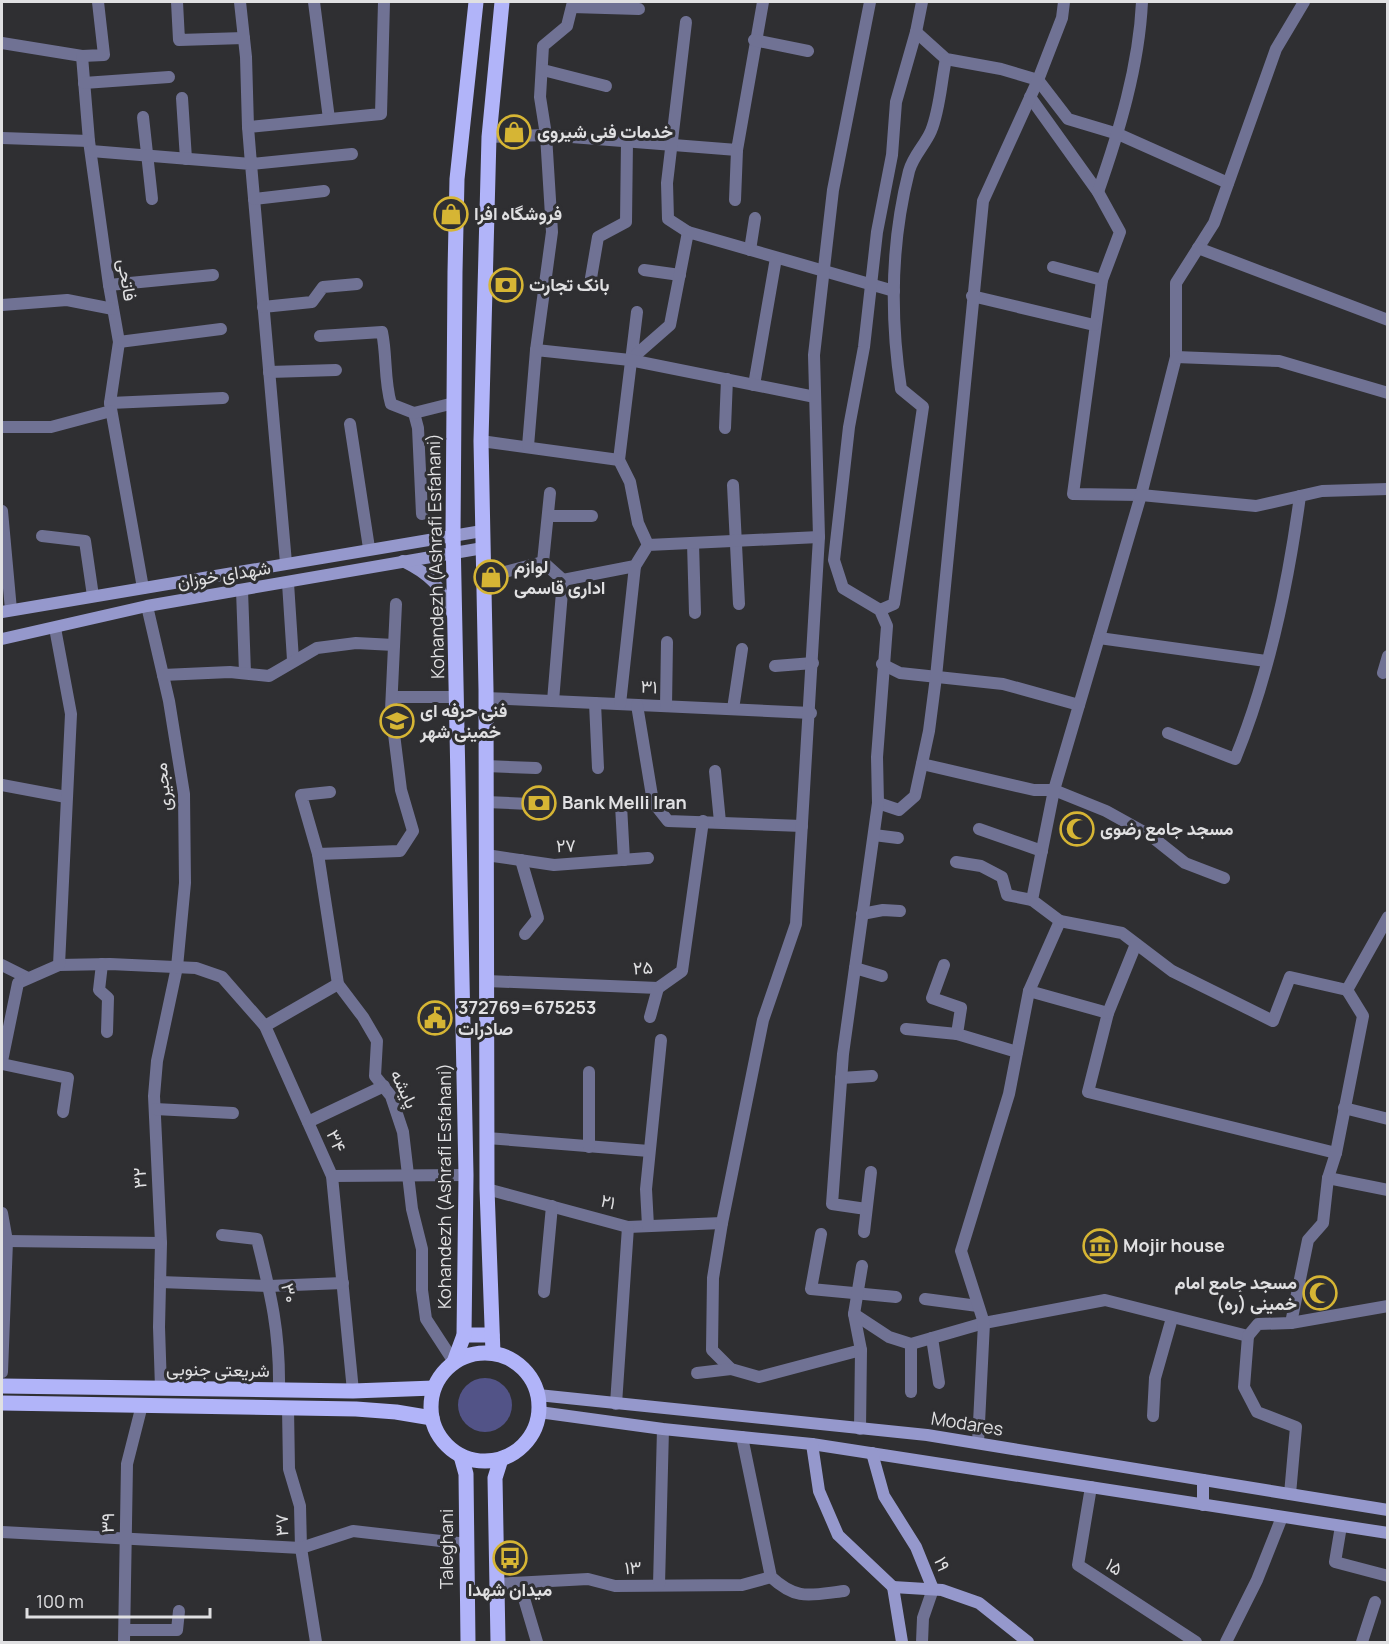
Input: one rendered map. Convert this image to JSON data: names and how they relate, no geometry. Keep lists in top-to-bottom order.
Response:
{
  "streets": {
    "main road": [
      "Kohandezh (Ashrafi Esfahani)",
      "شهدای خوزان",
      "شریعتی جنوبی",
      "Modares",
      "Taleghani",
      "۱۹"
    ],
    "street": [
      "فاتحی",
      "۳۱",
      "مجیری",
      "۲۷",
      "۲۵",
      "پایشه",
      "۳۴",
      "۳۲",
      "۲۱",
      "۳۰",
      "۳۹",
      "۳۷",
      "۱۵",
      "۱۳"
    ]
  },
  "crossings": [
    ["فاتحی", "شهدای خوزان"],
    ["Kohandezh (Ashrafi Esfahani)", "شهدای خوزان"],
    ["Kohandezh (Ashrafi Esfahani)", "پایشه"],
    ["Kohandezh (Ashrafi Esfahani)", "شریعتی جنوبی"],
    ["Kohandezh (Ashrafi Esfahani)", "Modares"],
    ["Kohandezh (Ashrafi Esfahani)", "Taleghani"],
    ["شهدای خوزان", "مجیری"],
    ["مجیری", "۳۴"],
    ["مجیری", "۳۲"],
    ["پایشه", "شریعتی جنوبی"],
    ["پایشه", "Modares"],
    ["پایشه", "Taleghani"],
    ["۳۴", "۳۲"],
    ["۳۴", "شریعتی جنوبی"],
    ["۳۲", "شریعتی جنوبی"],
    ["۳۰", "شریعتی جنوبی"],
    ["شریعتی جنوبی", "Modares"],
    ["شریعتی جنوبی", "۳۹"],
    ["شریعتی جنوبی", "۳۷"],
    ["شریعتی جنوبی", "Taleghani"],
    ["Modares", "Taleghani"]
  ],
  "places": {
    "shop": ["خدمات فنی شیروی", "فروشگاه افرا", "لوازم اداری قاسمی"],
    "bank": ["بانک تجارت", "Bank Melli Iran"],
    "school or university": ["فنی حرفه ای خمینی شهر"],
    "mosque": ["مسجد جامع رضوی", "مسجد جامع امام خمینی (ره)"],
    "public building": ["372769=675253 صادرات"],
    "museum": ["Mojir house"],
    "bus stop": ["میدان شهدا"]
  },
  "scale_bar": "100 m"
}
